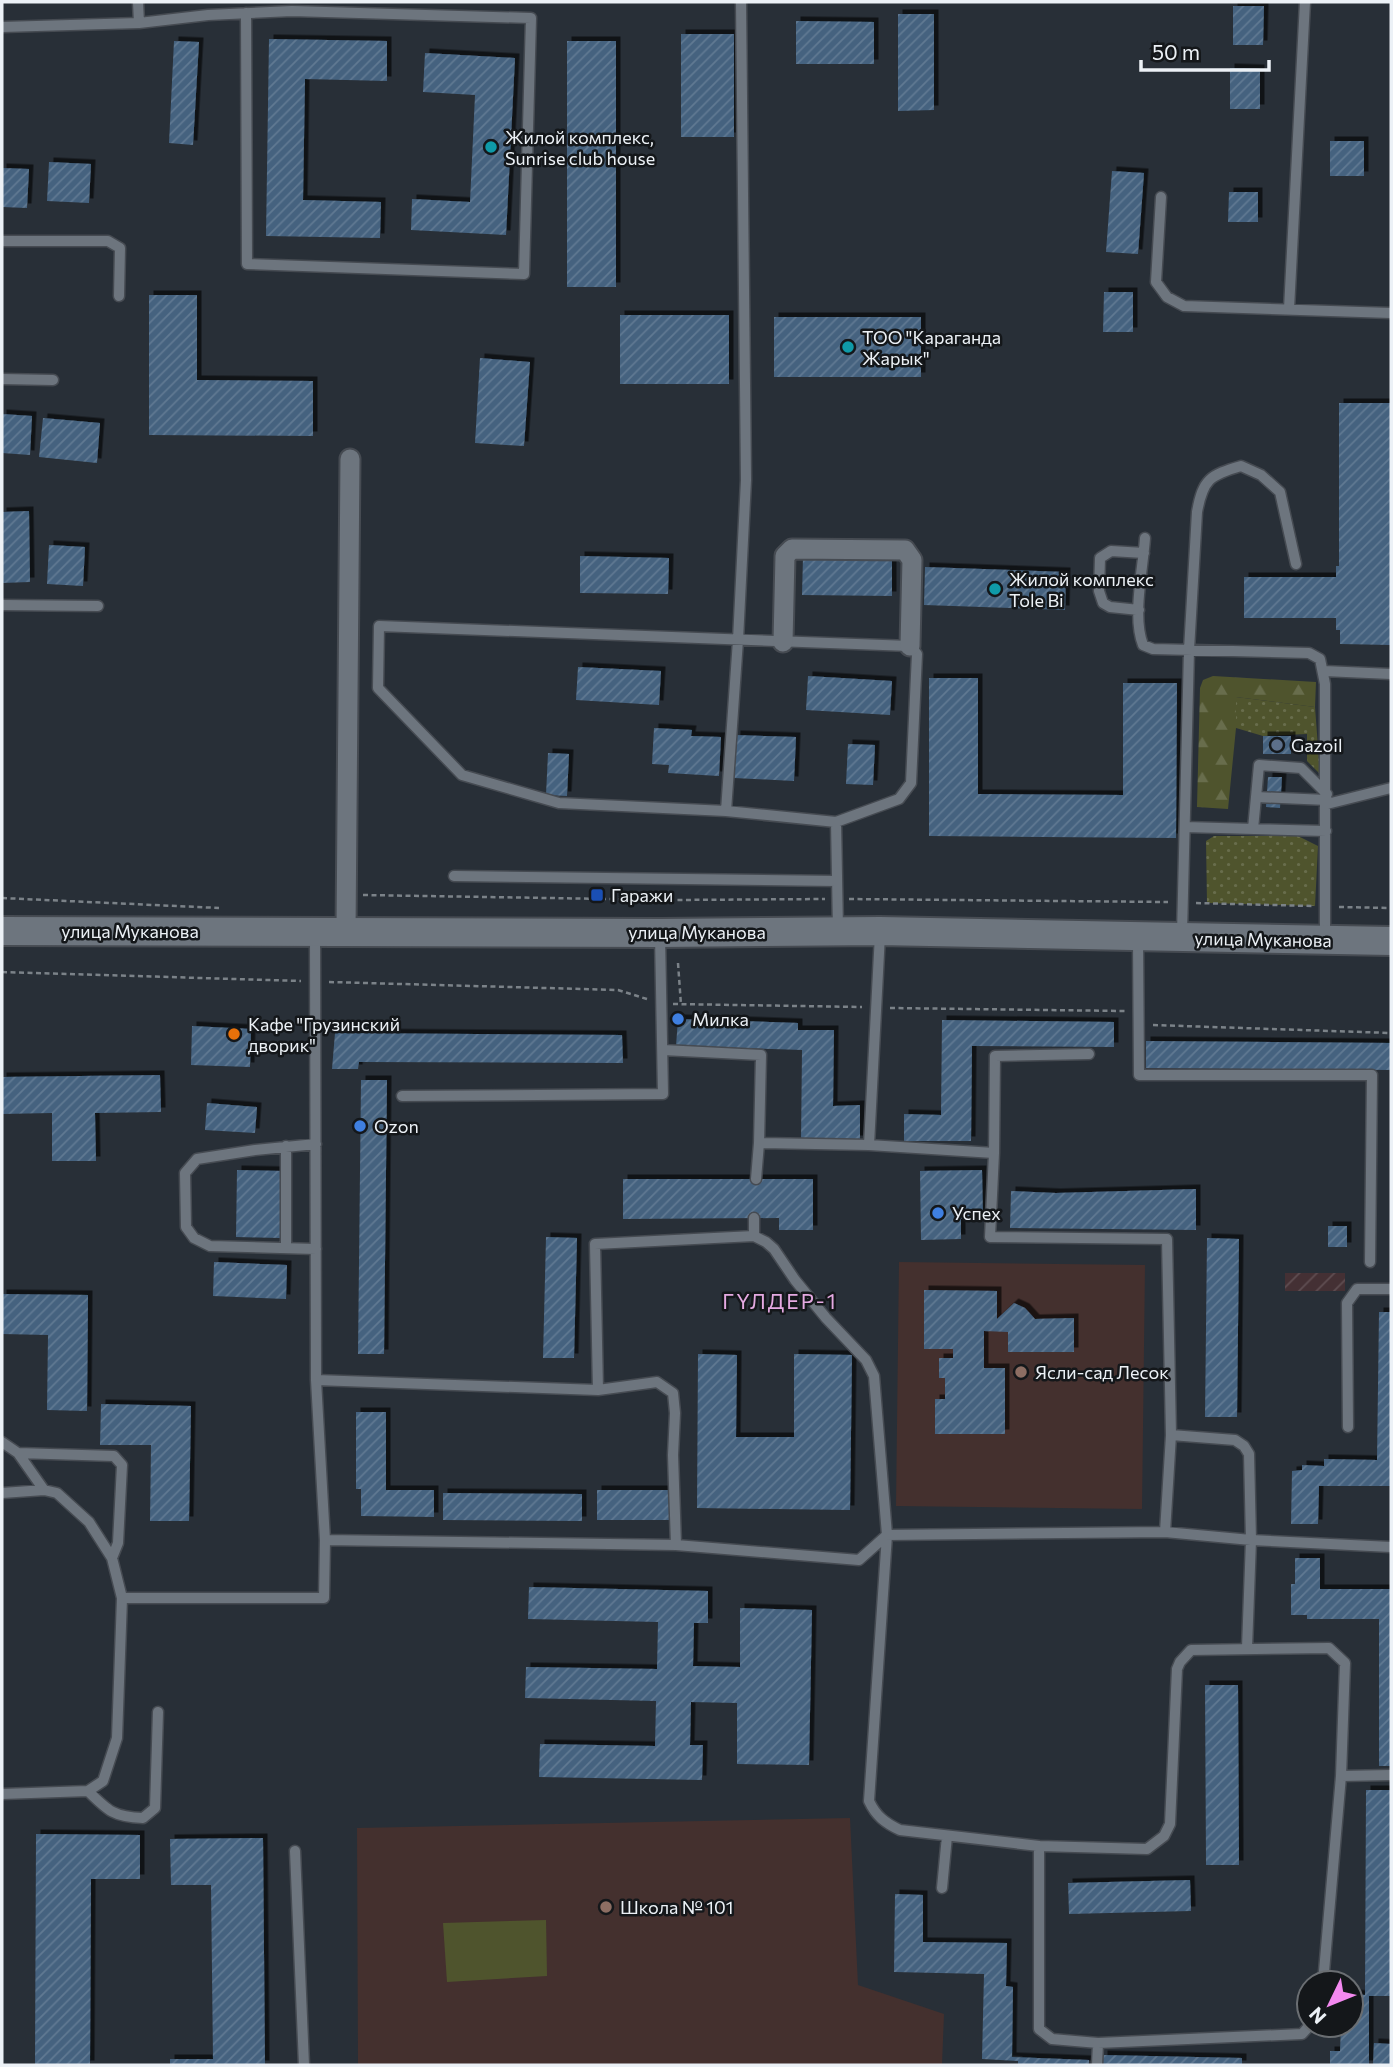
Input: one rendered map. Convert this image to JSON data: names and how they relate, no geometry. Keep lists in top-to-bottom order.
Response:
{
  "streets": {
    "main road": ["улица Муканова"]
  },
  "districts": ["ГҮЛДЕР-1"],
  "places": {
    "other": [
      "Жилой комплекс, Sunrise club house",
      "ТОО \"Караганда Жарык\"",
      "Жилой комплекс Tole Bi",
      "Gazoil",
      "Милка",
      "Кафе \"Грузинский дворик\"",
      "Ozon",
      "Успех",
      "Ясли-сад Лесок",
      "Школа № 101"
    ],
    "transit": ["Гаражи"]
  },
  "scale_bar": "50 m",
  "north": "bottom left"
}
